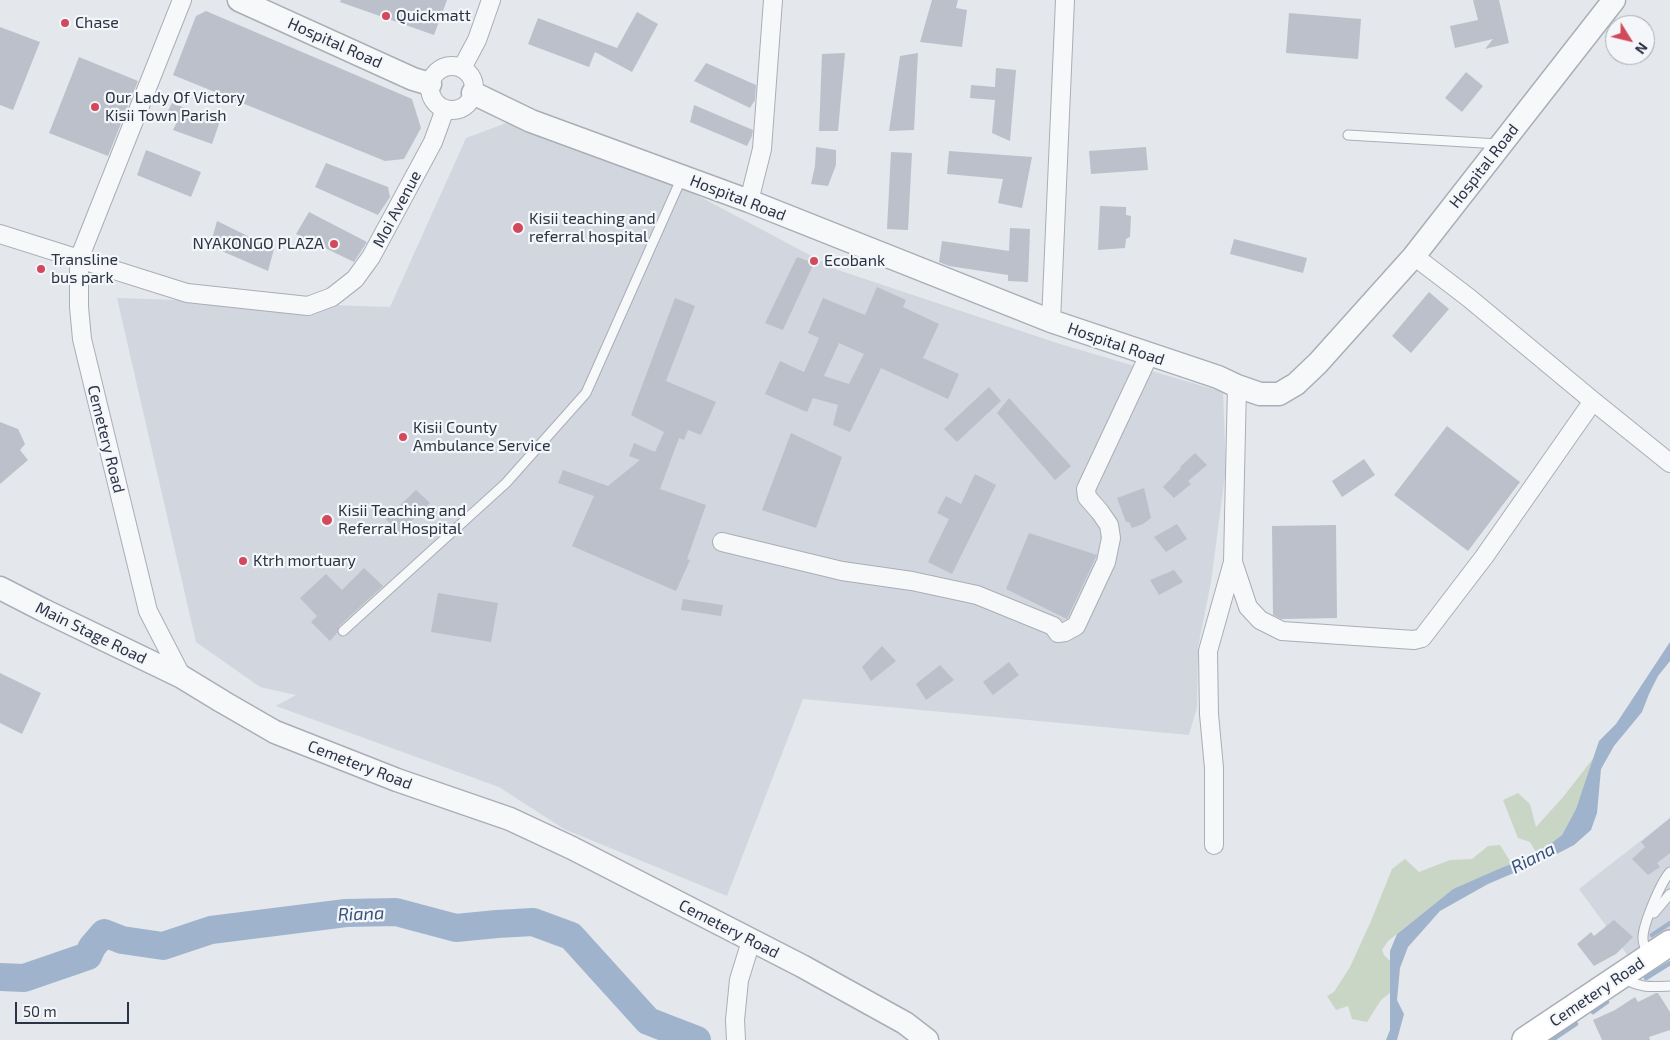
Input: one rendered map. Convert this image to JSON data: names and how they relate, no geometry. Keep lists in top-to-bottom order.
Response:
{
  "streets": {
    "main road": ["Cemetery Road"],
    "street": ["Hospital Road", "Moi Avenue", "Main Stage Road"]
  },
  "crossings": [
    ["Hospital Road", "Moi Avenue"],
    ["Moi Avenue", "Cemetery Road"],
    ["Cemetery Road", "Main Stage Road"]
  ],
  "water": ["Riana"],
  "places": [
    "Quickmatt",
    "Chase",
    "Our Lady Of Victory Kisii Town Parish",
    "Kisii teaching and referral hospital",
    "NYAKONGO PLAZA",
    "Ecobank",
    "Transline bus park",
    "Kisii County Ambulance Service",
    "Kisii Teaching and Referral Hospital",
    "Ktrh mortuary"
  ],
  "scale_bar": "50 m",
  "north": "bottom right"
}
